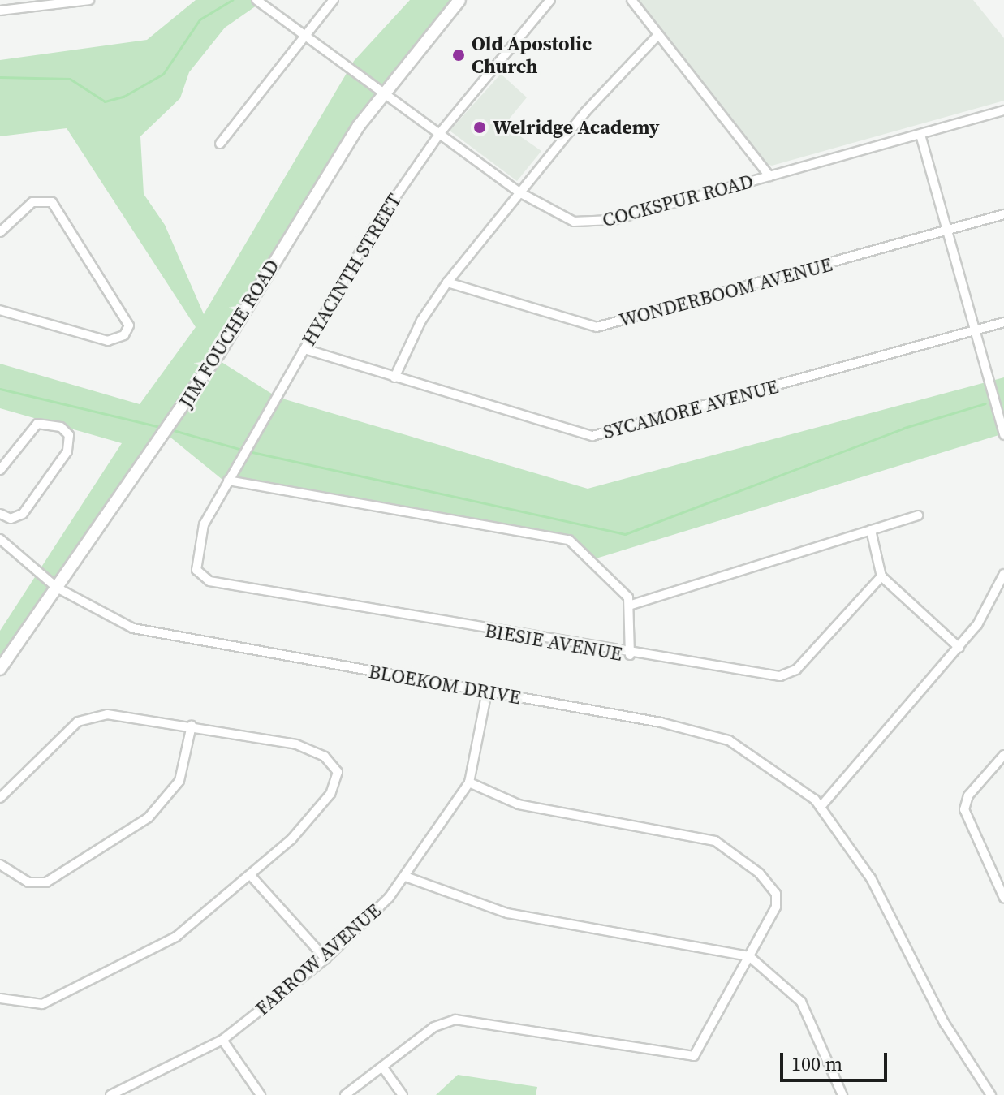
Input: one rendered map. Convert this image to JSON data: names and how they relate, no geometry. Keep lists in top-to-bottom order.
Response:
{
  "streets": {
    "street": [
      "COCKSPUR ROAD",
      "HYACINTH STREET",
      "WONDERBOOM AVENUE",
      "JIM FOUCHE ROAD",
      "SYCAMORE AVENUE",
      "BIESIE AVENUE",
      "BLOEKOM DRIVE",
      "FARROW AVENUE"
    ]
  },
  "crossings": [
    ["COCKSPUR ROAD", "HYACINTH STREET"],
    ["COCKSPUR ROAD", "JIM FOUCHE ROAD"],
    ["HYACINTH STREET", "SYCAMORE AVENUE"],
    ["HYACINTH STREET", "BIESIE AVENUE"],
    ["JIM FOUCHE ROAD", "BLOEKOM DRIVE"],
    ["BLOEKOM DRIVE", "FARROW AVENUE"]
  ],
  "places": ["Old Apostolic Church", "Welridge Academy"],
  "scale_bar": "100 m"
}
